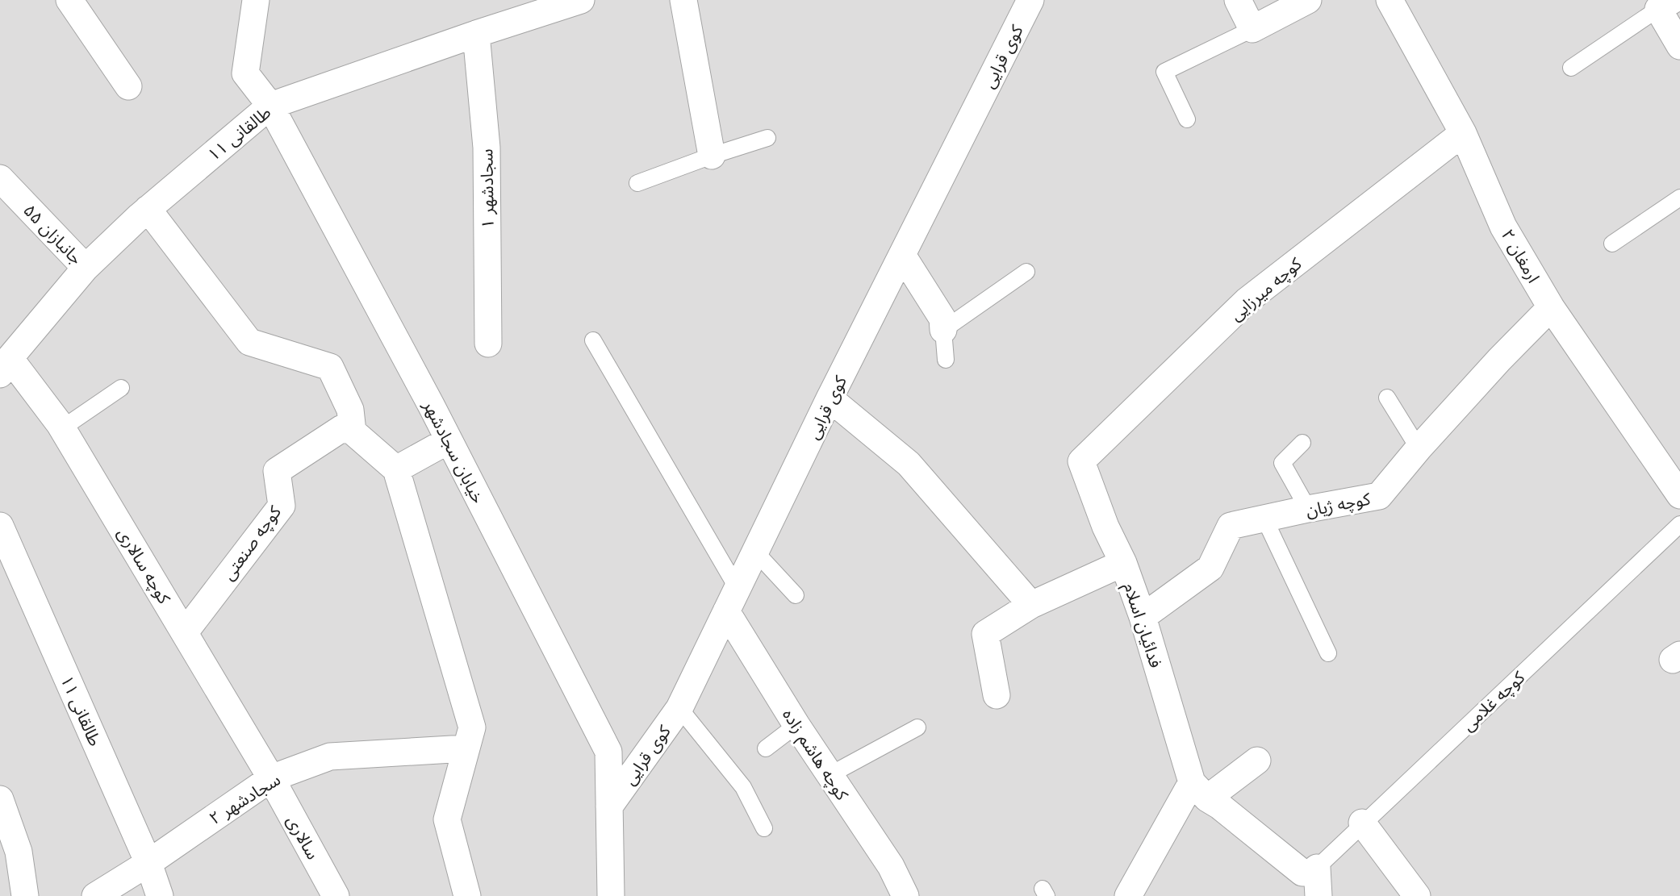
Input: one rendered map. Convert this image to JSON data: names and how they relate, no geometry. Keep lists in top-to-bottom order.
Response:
{
  "streets": {
    "street": [
      "کوی قرایی",
      "طالقانی ۱۱",
      "سجادشهر ۱",
      "جانبازان ۵۵",
      "ارمغان ۲",
      "کوچه میرزایی",
      "خیابان سجادشهر",
      "کوچه ژیان",
      "کوچه صنعتی",
      "کوچه سالاری",
      "فدائیان اسلام",
      "کوچه هاشم زاده",
      "سجادشهر ۲",
      "سالاری"
    ],
    "lane": ["کوچه غلامی"]
  },
  "crossings": [
    ["کوی قرایی", "خیابان سجادشهر"],
    ["کوی قرایی", "کوچه هاشم زاده"],
    ["طالقانی ۱۱", "سجادشهر ۱"],
    ["طالقانی ۱۱", "جانبازان ۵۵"],
    ["طالقانی ۱۱", "خیابان سجادشهر"],
    ["طالقانی ۱۱", "کوچه سالاری"],
    ["طالقانی ۱۱", "سجادشهر ۲"],
    ["ارمغان ۲", "کوچه میرزایی"],
    ["ارمغان ۲", "کوچه ژیان"],
    ["کوچه میرزایی", "فدائیان اسلام"],
    ["کوچه ژیان", "فدائیان اسلام"],
    ["کوچه صنعتی", "کوچه سالاری"],
    ["کوچه سالاری", "سجادشهر ۲"],
    ["کوچه سالاری", "سالاری"],
    ["سجادشهر ۲", "سالاری"]
  ]
}
